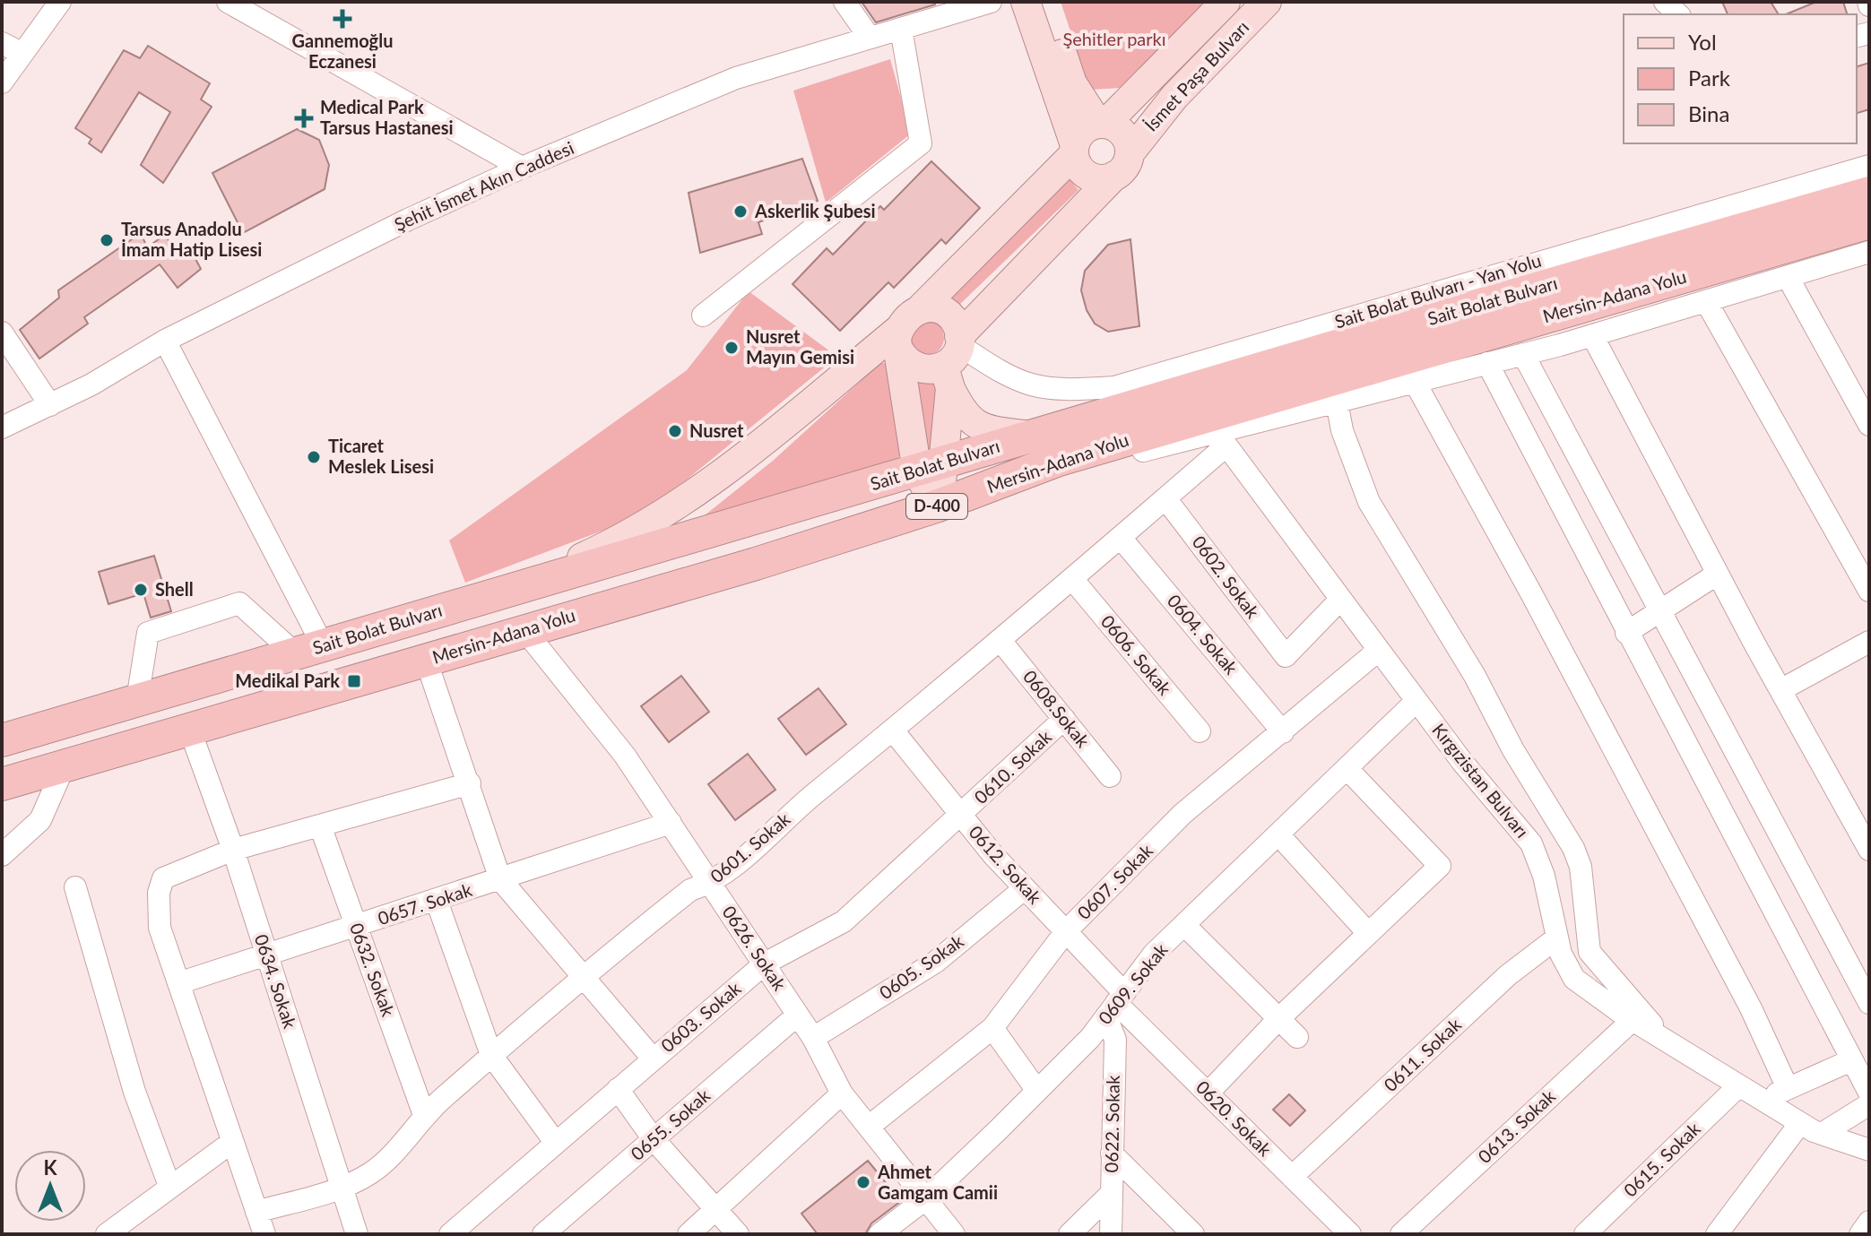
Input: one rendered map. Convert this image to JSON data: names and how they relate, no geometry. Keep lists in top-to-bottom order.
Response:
{
  "streets": {
    "highway": ["Mersin-Adana Yolu", "Sait Bolat Bulvarı", "D-400"],
    "main road": ["İsmet Paşa Bulvarı"],
    "street": [
      "Şehit İsmet Akın Caddesi",
      "Sait Bolat Bulvarı - Yan Yolu",
      "0602. Sokak",
      "0604. Sokak",
      "0606. Sokak",
      "0608.Sokak",
      "0610. Sokak",
      "Kırgızistan Bulvarı",
      "0601. Sokak",
      "0612. Sokak",
      "0607. Sokak",
      "0657. Sokak",
      "0626. Sokak",
      "0605. Sokak",
      "0632. Sokak",
      "0634. Sokak",
      "0609. Sokak",
      "0603. Sokak",
      "0611. Sokak",
      "0620. Sokak",
      "0622. Sokak",
      "0655. Sokak",
      "0613. Sokak",
      "0615. Sokak"
    ]
  },
  "crossings": [
    ["İsmet Paşa Bulvarı", "Sait Bolat Bulvarı - Yan Yolu"],
    ["Mersin-Adana Yolu", "0626. Sokak"],
    ["Mersin-Adana Yolu", "0634. Sokak"],
    ["0602. Sokak", "Kırgızistan Bulvarı"],
    ["0602. Sokak", "0601. Sokak"],
    ["0604. Sokak", "0601. Sokak"],
    ["0604. Sokak", "0607. Sokak"],
    ["0606. Sokak", "0601. Sokak"],
    ["0608.Sokak", "0610. Sokak"],
    ["0608.Sokak", "0601. Sokak"],
    ["0610. Sokak", "0612. Sokak"],
    ["0610. Sokak", "0603. Sokak"],
    ["Kırgızistan Bulvarı", "0601. Sokak"],
    ["Kırgızistan Bulvarı", "0607. Sokak"],
    ["Kırgızistan Bulvarı", "0609. Sokak"],
    ["Kırgızistan Bulvarı", "0611. Sokak"],
    ["Kırgızistan Bulvarı", "0613. Sokak"],
    ["Kırgızistan Bulvarı", "0615. Sokak"],
    ["0601. Sokak", "0612. Sokak"],
    ["0601. Sokak", "0626. Sokak"],
    ["0601. Sokak", "0632. Sokak"],
    ["0601. Sokak", "0634. Sokak"],
    ["0612. Sokak", "0607. Sokak"],
    ["0612. Sokak", "0605. Sokak"],
    ["0612. Sokak", "0609. Sokak"],
    ["0612. Sokak", "0603. Sokak"],
    ["0612. Sokak", "0620. Sokak"],
    ["0612. Sokak", "0622. Sokak"],
    ["0607. Sokak", "0626. Sokak"],
    ["0657. Sokak", "0626. Sokak"],
    ["0657. Sokak", "0632. Sokak"],
    ["0657. Sokak", "0634. Sokak"],
    ["0626. Sokak", "0605. Sokak"],
    ["0626. Sokak", "0609. Sokak"],
    ["0626. Sokak", "0603. Sokak"],
    ["0626. Sokak", "0655. Sokak"],
    ["0609. Sokak", "0620. Sokak"],
    ["0609. Sokak", "0622. Sokak"],
    ["0611. Sokak", "0620. Sokak"],
    ["0620. Sokak", "0622. Sokak"]
  ],
  "parks": ["Şehitler parkı"],
  "places": {
    "health": ["Gannemoğlu Eczanesi", "Medical Park Tarsus Hastanesi"],
    "other": [
      "Askerlik Şubesi",
      "Tarsus Anadolu İmam Hatip Lisesi",
      "Nusret Mayın Gemisi",
      "Nusret",
      "Ticaret Meslek Lisesi",
      "Shell",
      "Ahmet Gamgam Camii"
    ],
    "transit": ["Medikal Park"]
  },
  "legend": ["Yol", "Park", "Bina"],
  "north": "top"
}
